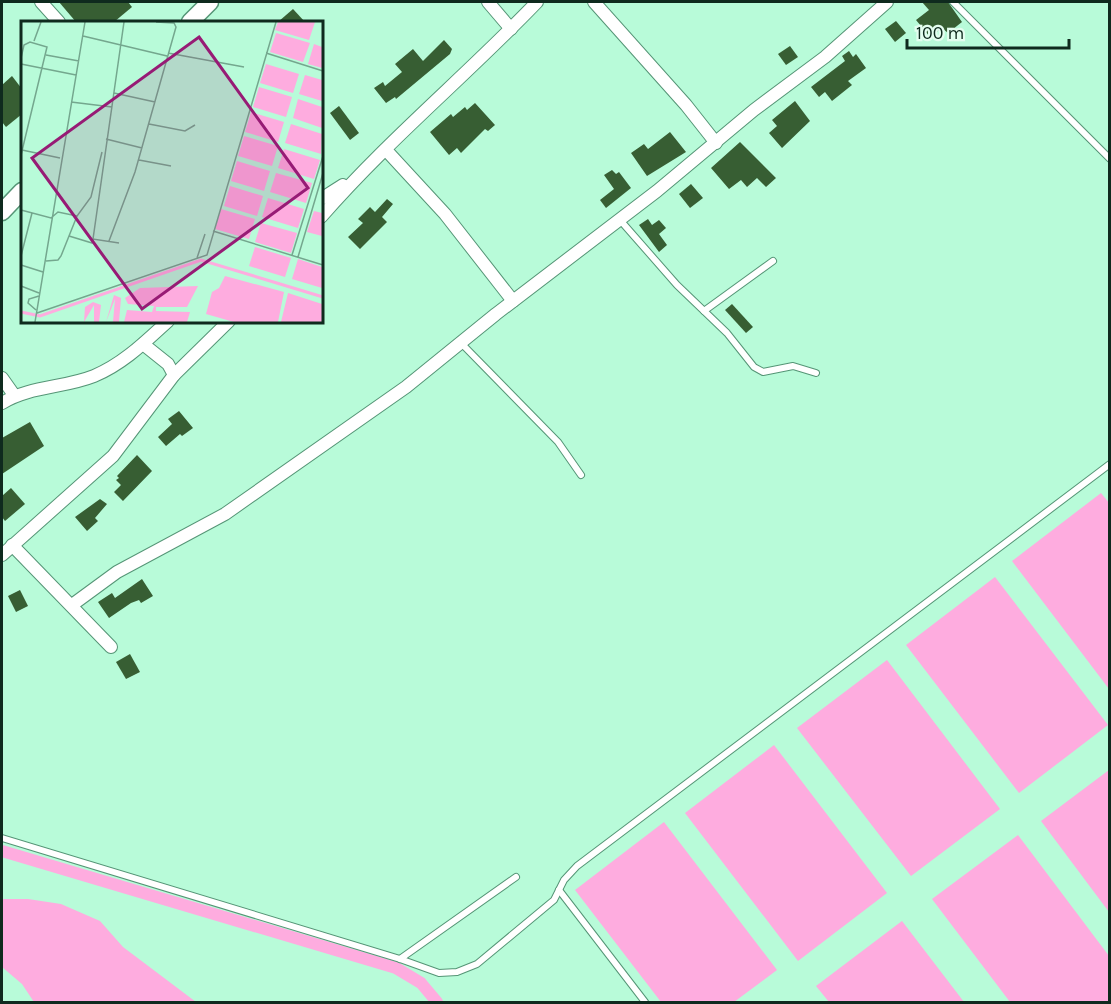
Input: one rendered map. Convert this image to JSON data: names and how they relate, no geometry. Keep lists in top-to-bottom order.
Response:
{
  "scale_bar": "100 m"
}
